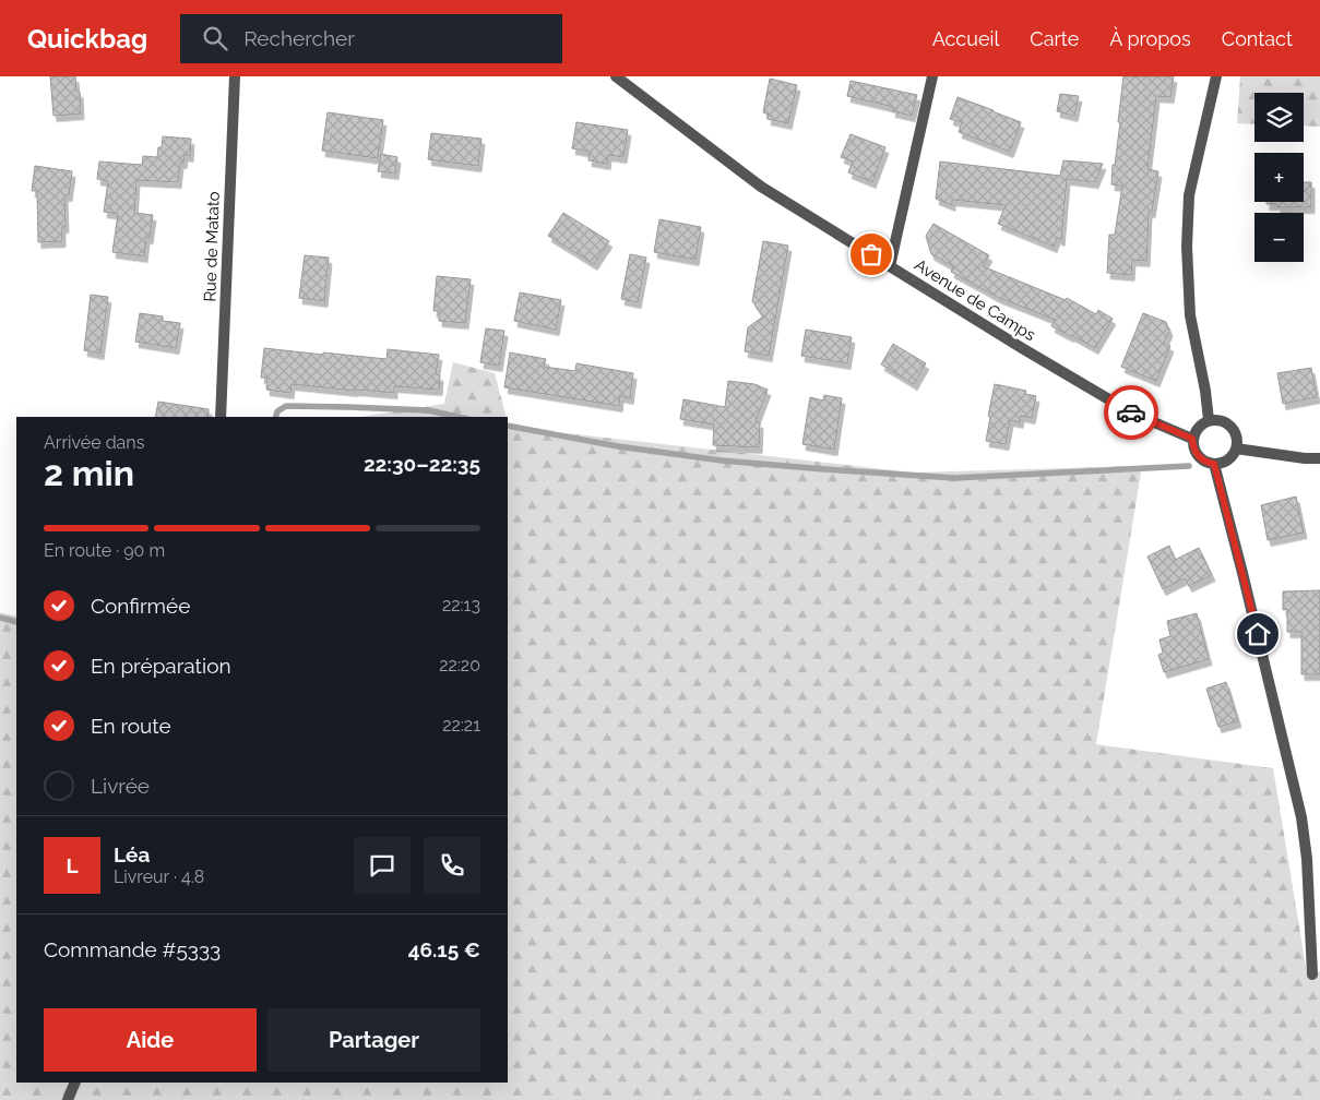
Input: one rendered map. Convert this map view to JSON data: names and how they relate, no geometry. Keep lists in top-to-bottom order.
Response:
{
  "streets": {
    "street": ["Rue de Matato", "Avenue de Camps"]
  },
  "page": {
    "header": "Quickbag",
    "search": "Rechercher",
    "nav": [
      "Accueil",
      "Carte",
      "À propos",
      "Contact"
    ],
    "map_buttons": ["+", "−"],
    "heading": ["2 min", "Arrivée dans", "22:30–22:35"],
    "panel": [
      "Léa",
      "Livreur · 4.8",
      "Commande #5333",
      "46.15 €"
    ],
    "bar": "En route · 90 m",
    "list": [
      ["Confirmée", "22:13"],
      ["En préparation", "22:20"],
      ["En route", "22:21"],
      "Livrée"
    ],
    "round": "L",
    "buttons": ["Aide", "Partager"]
  }
}
